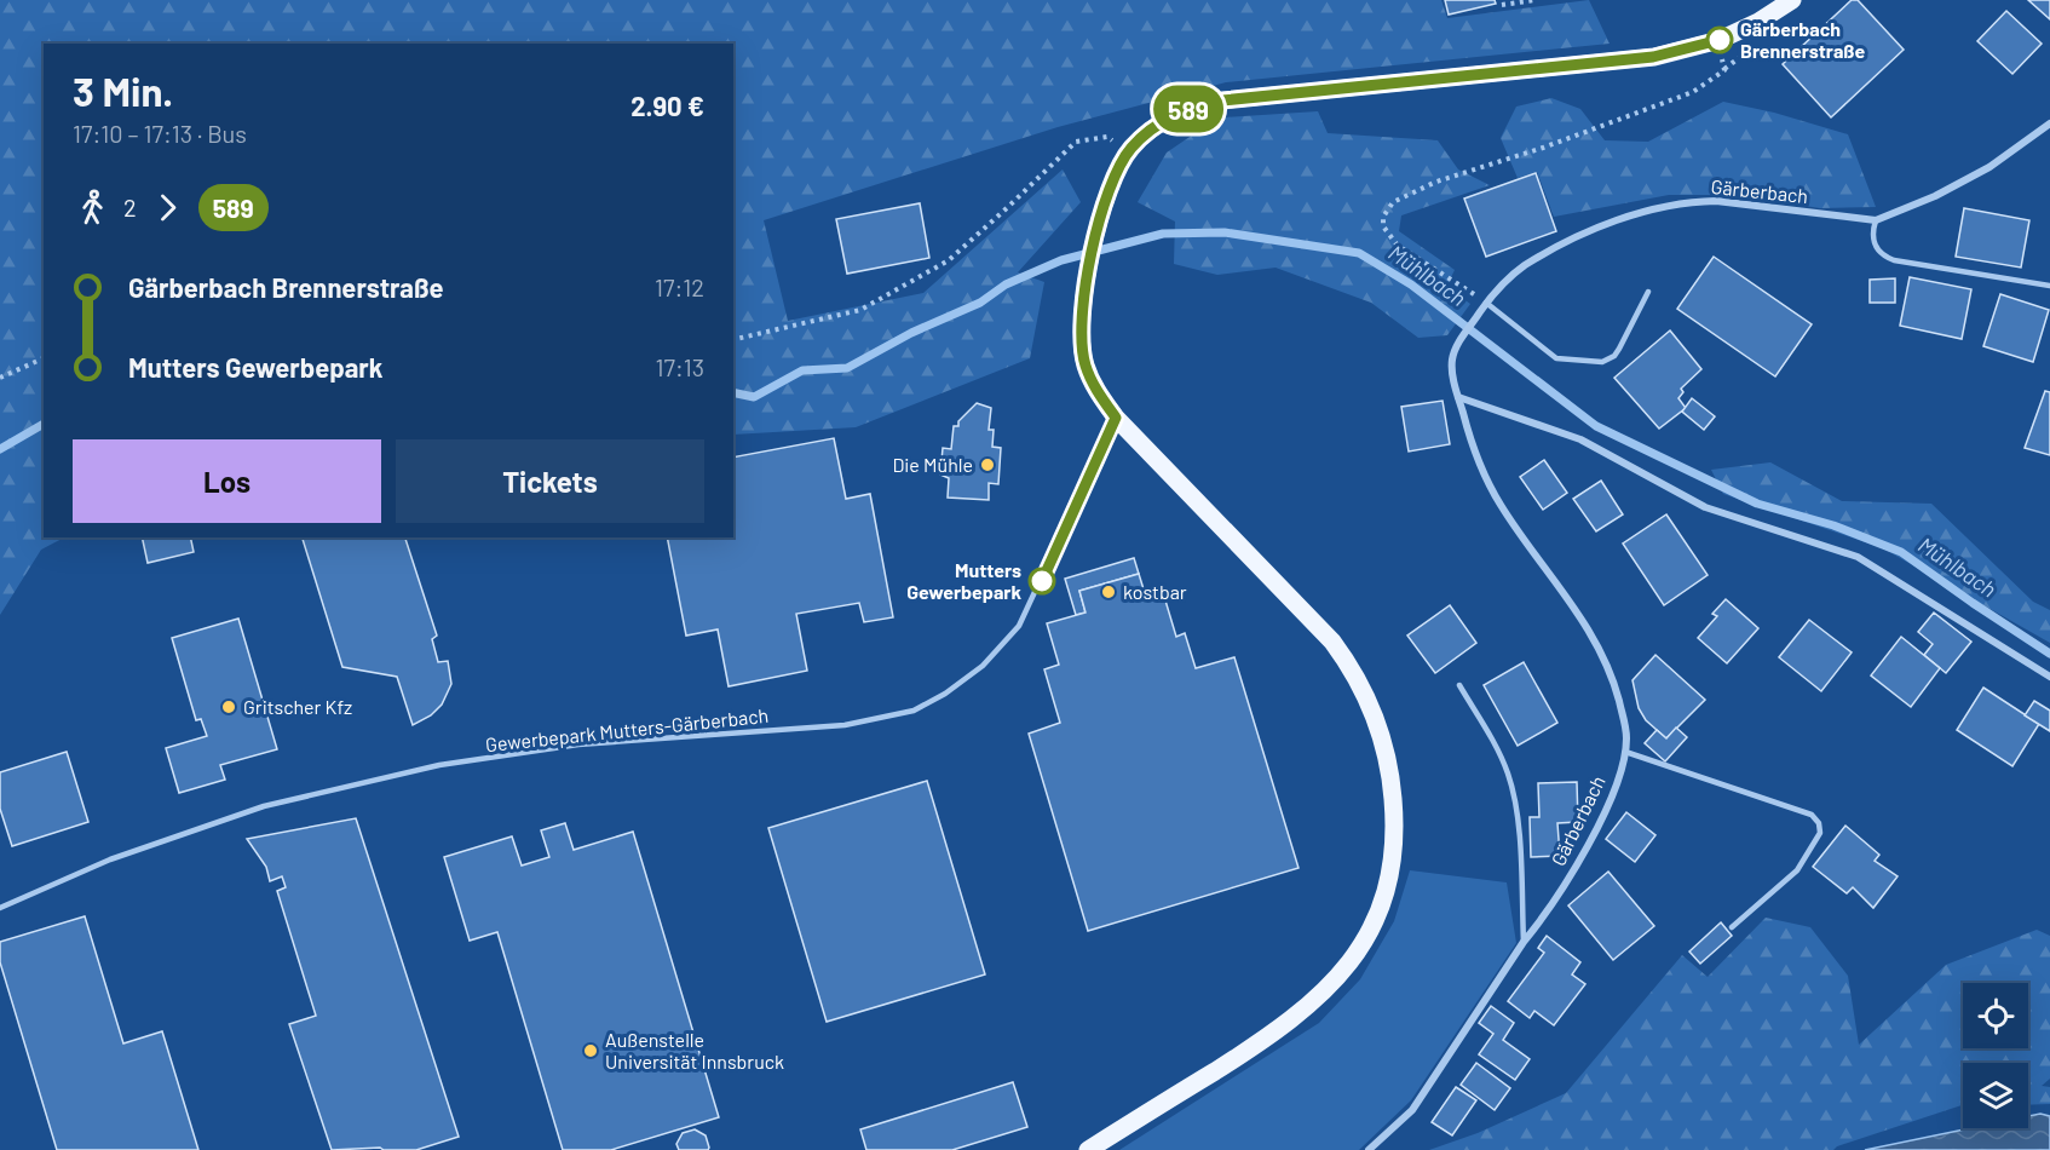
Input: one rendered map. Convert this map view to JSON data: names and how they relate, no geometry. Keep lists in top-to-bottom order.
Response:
{
  "streets": {
    "street": ["Gärberbach"],
    "lane": ["Gewerbepark Mutters-Gärberbach"]
  },
  "water": ["Mühlbach"],
  "places": [
    "Gärberbach Brennerstraße",
    "Die Mühle",
    "Mutters Gewerbepark",
    "kostbar",
    "Gritscher Kfz",
    "Außenstelle Universität Innsbruck"
  ],
  "lines": ["bus line 589"],
  "page": {
    "on_map": "589",
    "heading": ["3 Min.", "17:10 – 17:13 · Bus", "2.90 €"],
    "legs": ["2", "589"],
    "list": [
      {
        "name": "Gärberbach Brennerstraße",
        "value": "17:12"
      },
      {
        "name": "Mutters Gewerbepark",
        "value": "17:13"
      }
    ],
    "buttons": ["Los", "Tickets"]
  }
}
